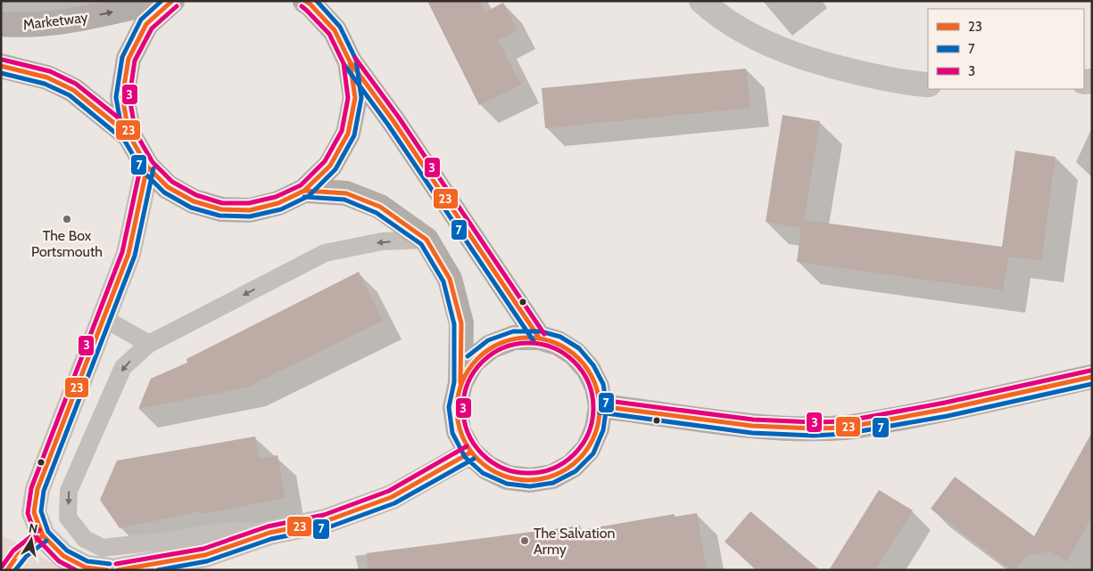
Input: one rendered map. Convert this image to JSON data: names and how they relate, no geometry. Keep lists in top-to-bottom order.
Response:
{
  "streets": {
    "main road": ["Marketway"]
  },
  "one_way": ["Marketway"],
  "places": ["The Box Portsmouth", "The Salvation Army"],
  "lines": ["transit line 23", "transit line 7", "transit line 3"],
  "legend": ["23", "7", "3"],
  "north": "top"
}
